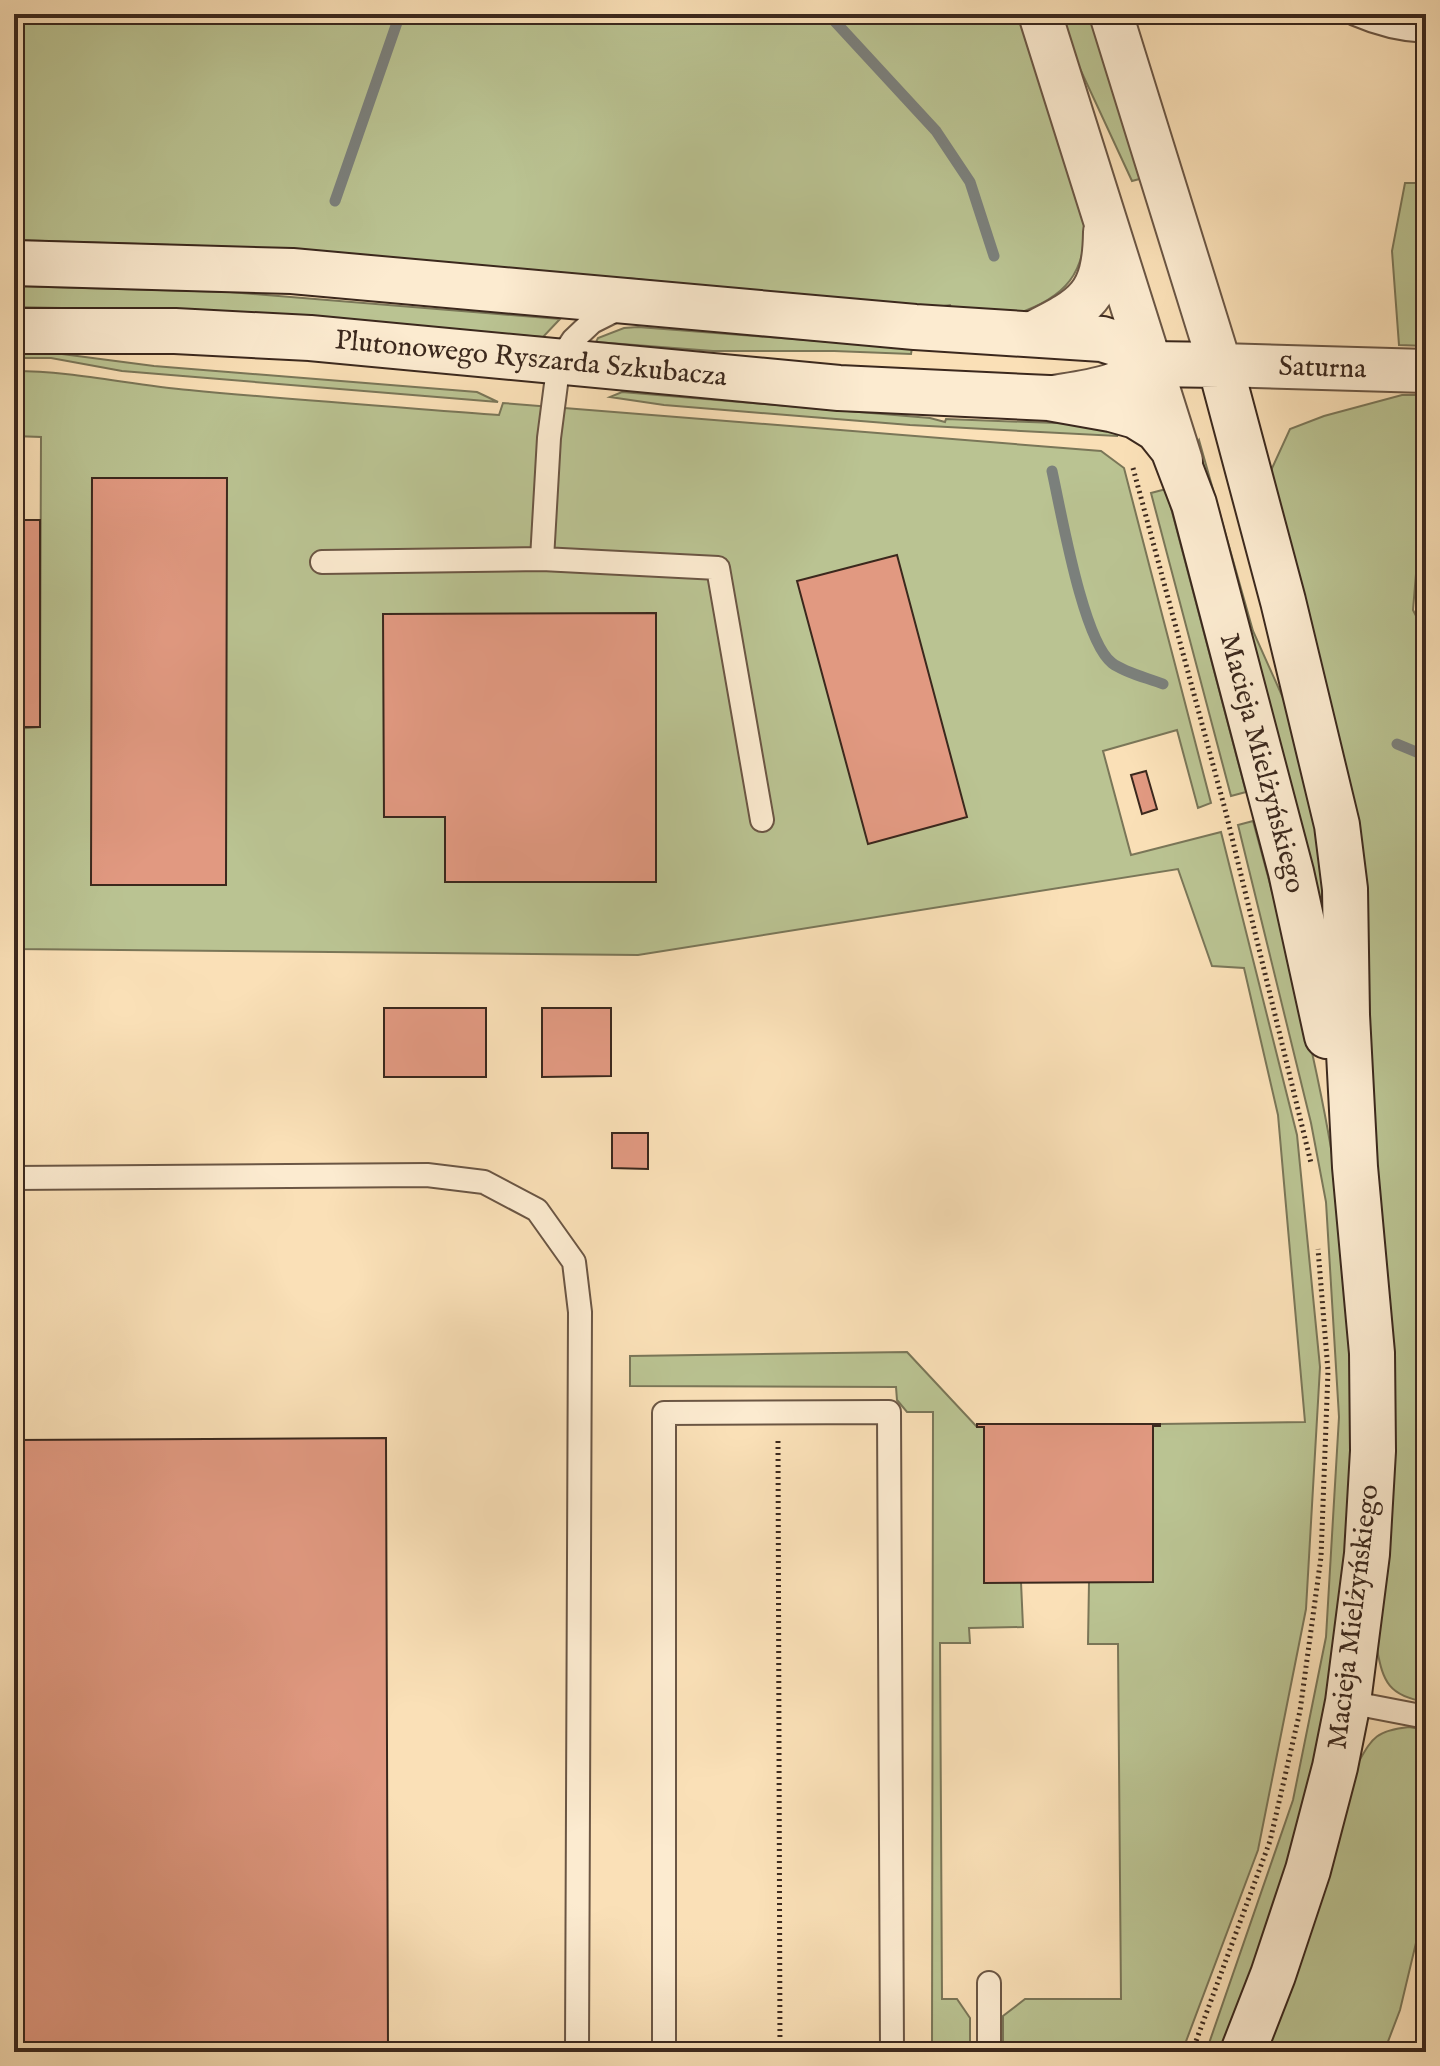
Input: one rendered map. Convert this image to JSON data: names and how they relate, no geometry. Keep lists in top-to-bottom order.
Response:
{
  "streets": {
    "street": ["Plutonowego Ryszarda Szkubacza", "Saturna", "Macieja Mielżyńskiego"]
  },
  "crossings": [
    ["Plutonowego Ryszarda Szkubacza", "Macieja Mielżyńskiego"],
    ["Saturna", "Macieja Mielżyńskiego"]
  ]
}
